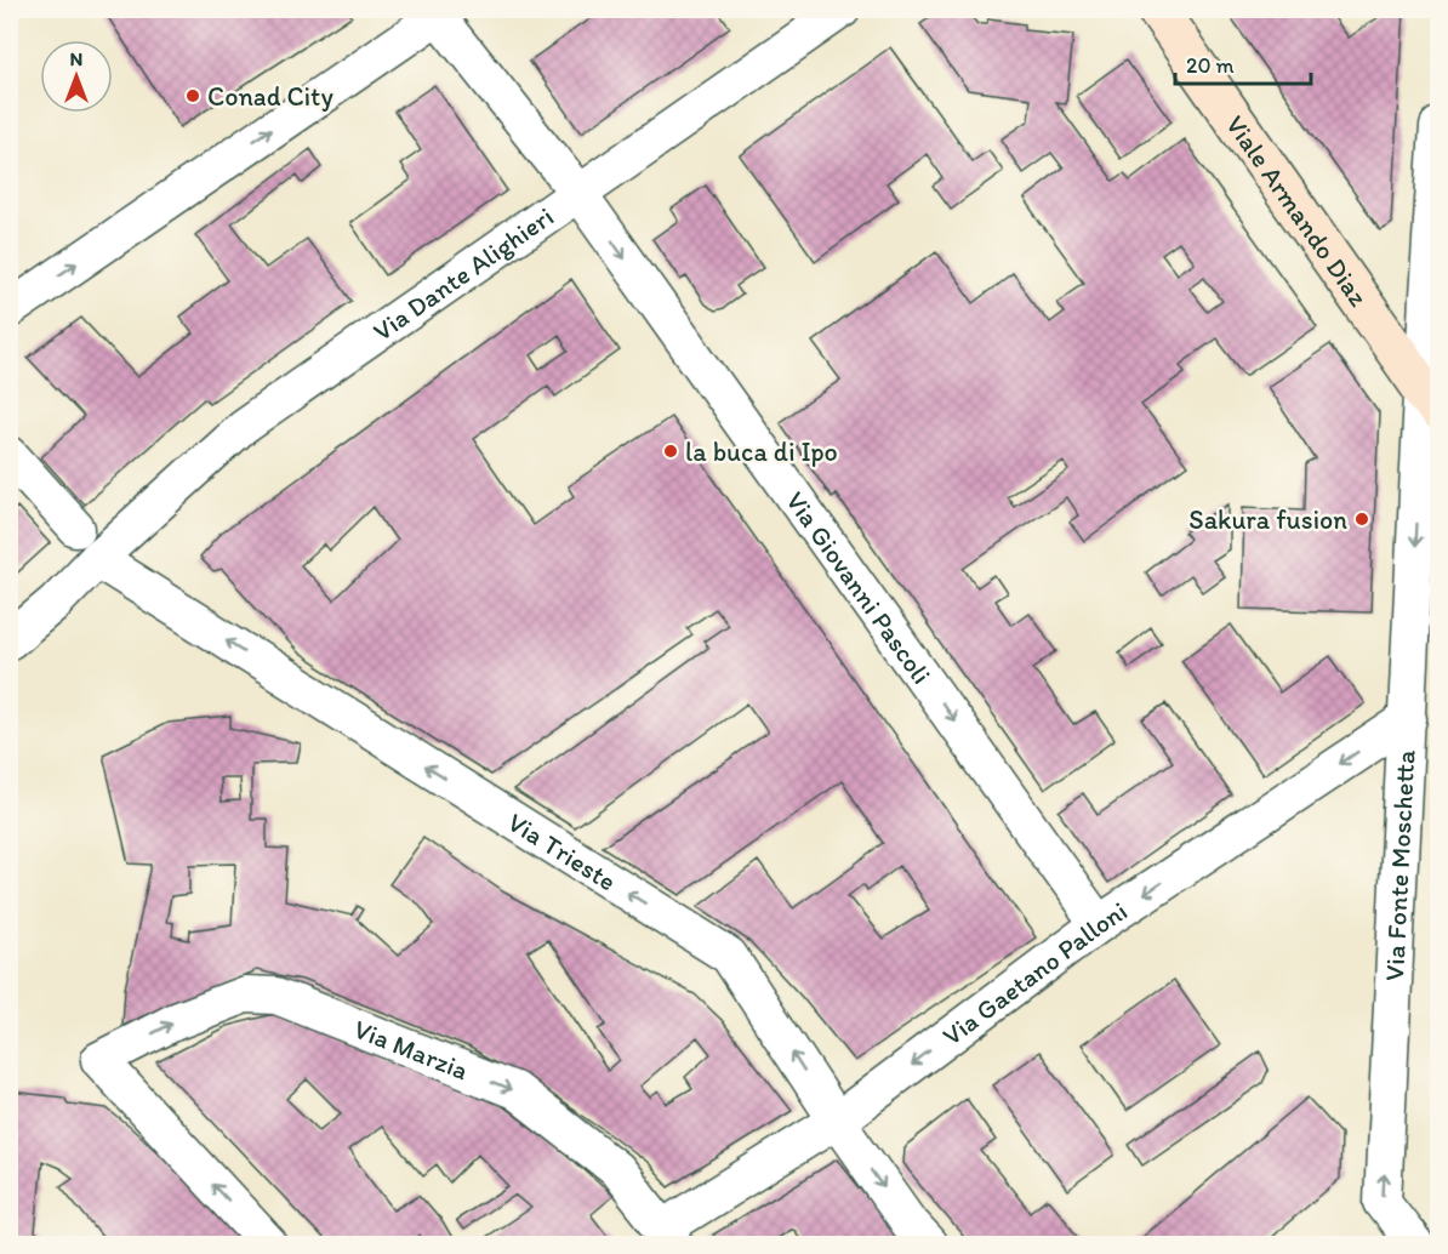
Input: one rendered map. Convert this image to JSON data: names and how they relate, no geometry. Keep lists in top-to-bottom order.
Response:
{
  "streets": {
    "street": [
      "Viale Armando Diaz",
      "Via Dante Alighieri",
      "Via Giovanni Pascoli",
      "Via Trieste",
      "Via Fonte Moschetta",
      "Via Gaetano Palloni",
      "Via Marzia"
    ]
  },
  "crossings": [
    ["Viale Armando Diaz", "Via Fonte Moschetta"],
    ["Via Dante Alighieri", "Via Giovanni Pascoli"],
    ["Via Dante Alighieri", "Via Trieste"],
    ["Via Giovanni Pascoli", "Via Gaetano Palloni"],
    ["Via Trieste", "Via Gaetano Palloni"],
    ["Via Fonte Moschetta", "Via Gaetano Palloni"],
    ["Via Gaetano Palloni", "Via Marzia"]
  ],
  "one_way": ["Via Giovanni Pascoli", "Via Gaetano Palloni"],
  "places": ["Conad City", "la buca di Ipo", "Sakura fusion"],
  "scale_bar": "20 m",
  "north": "top"
}
